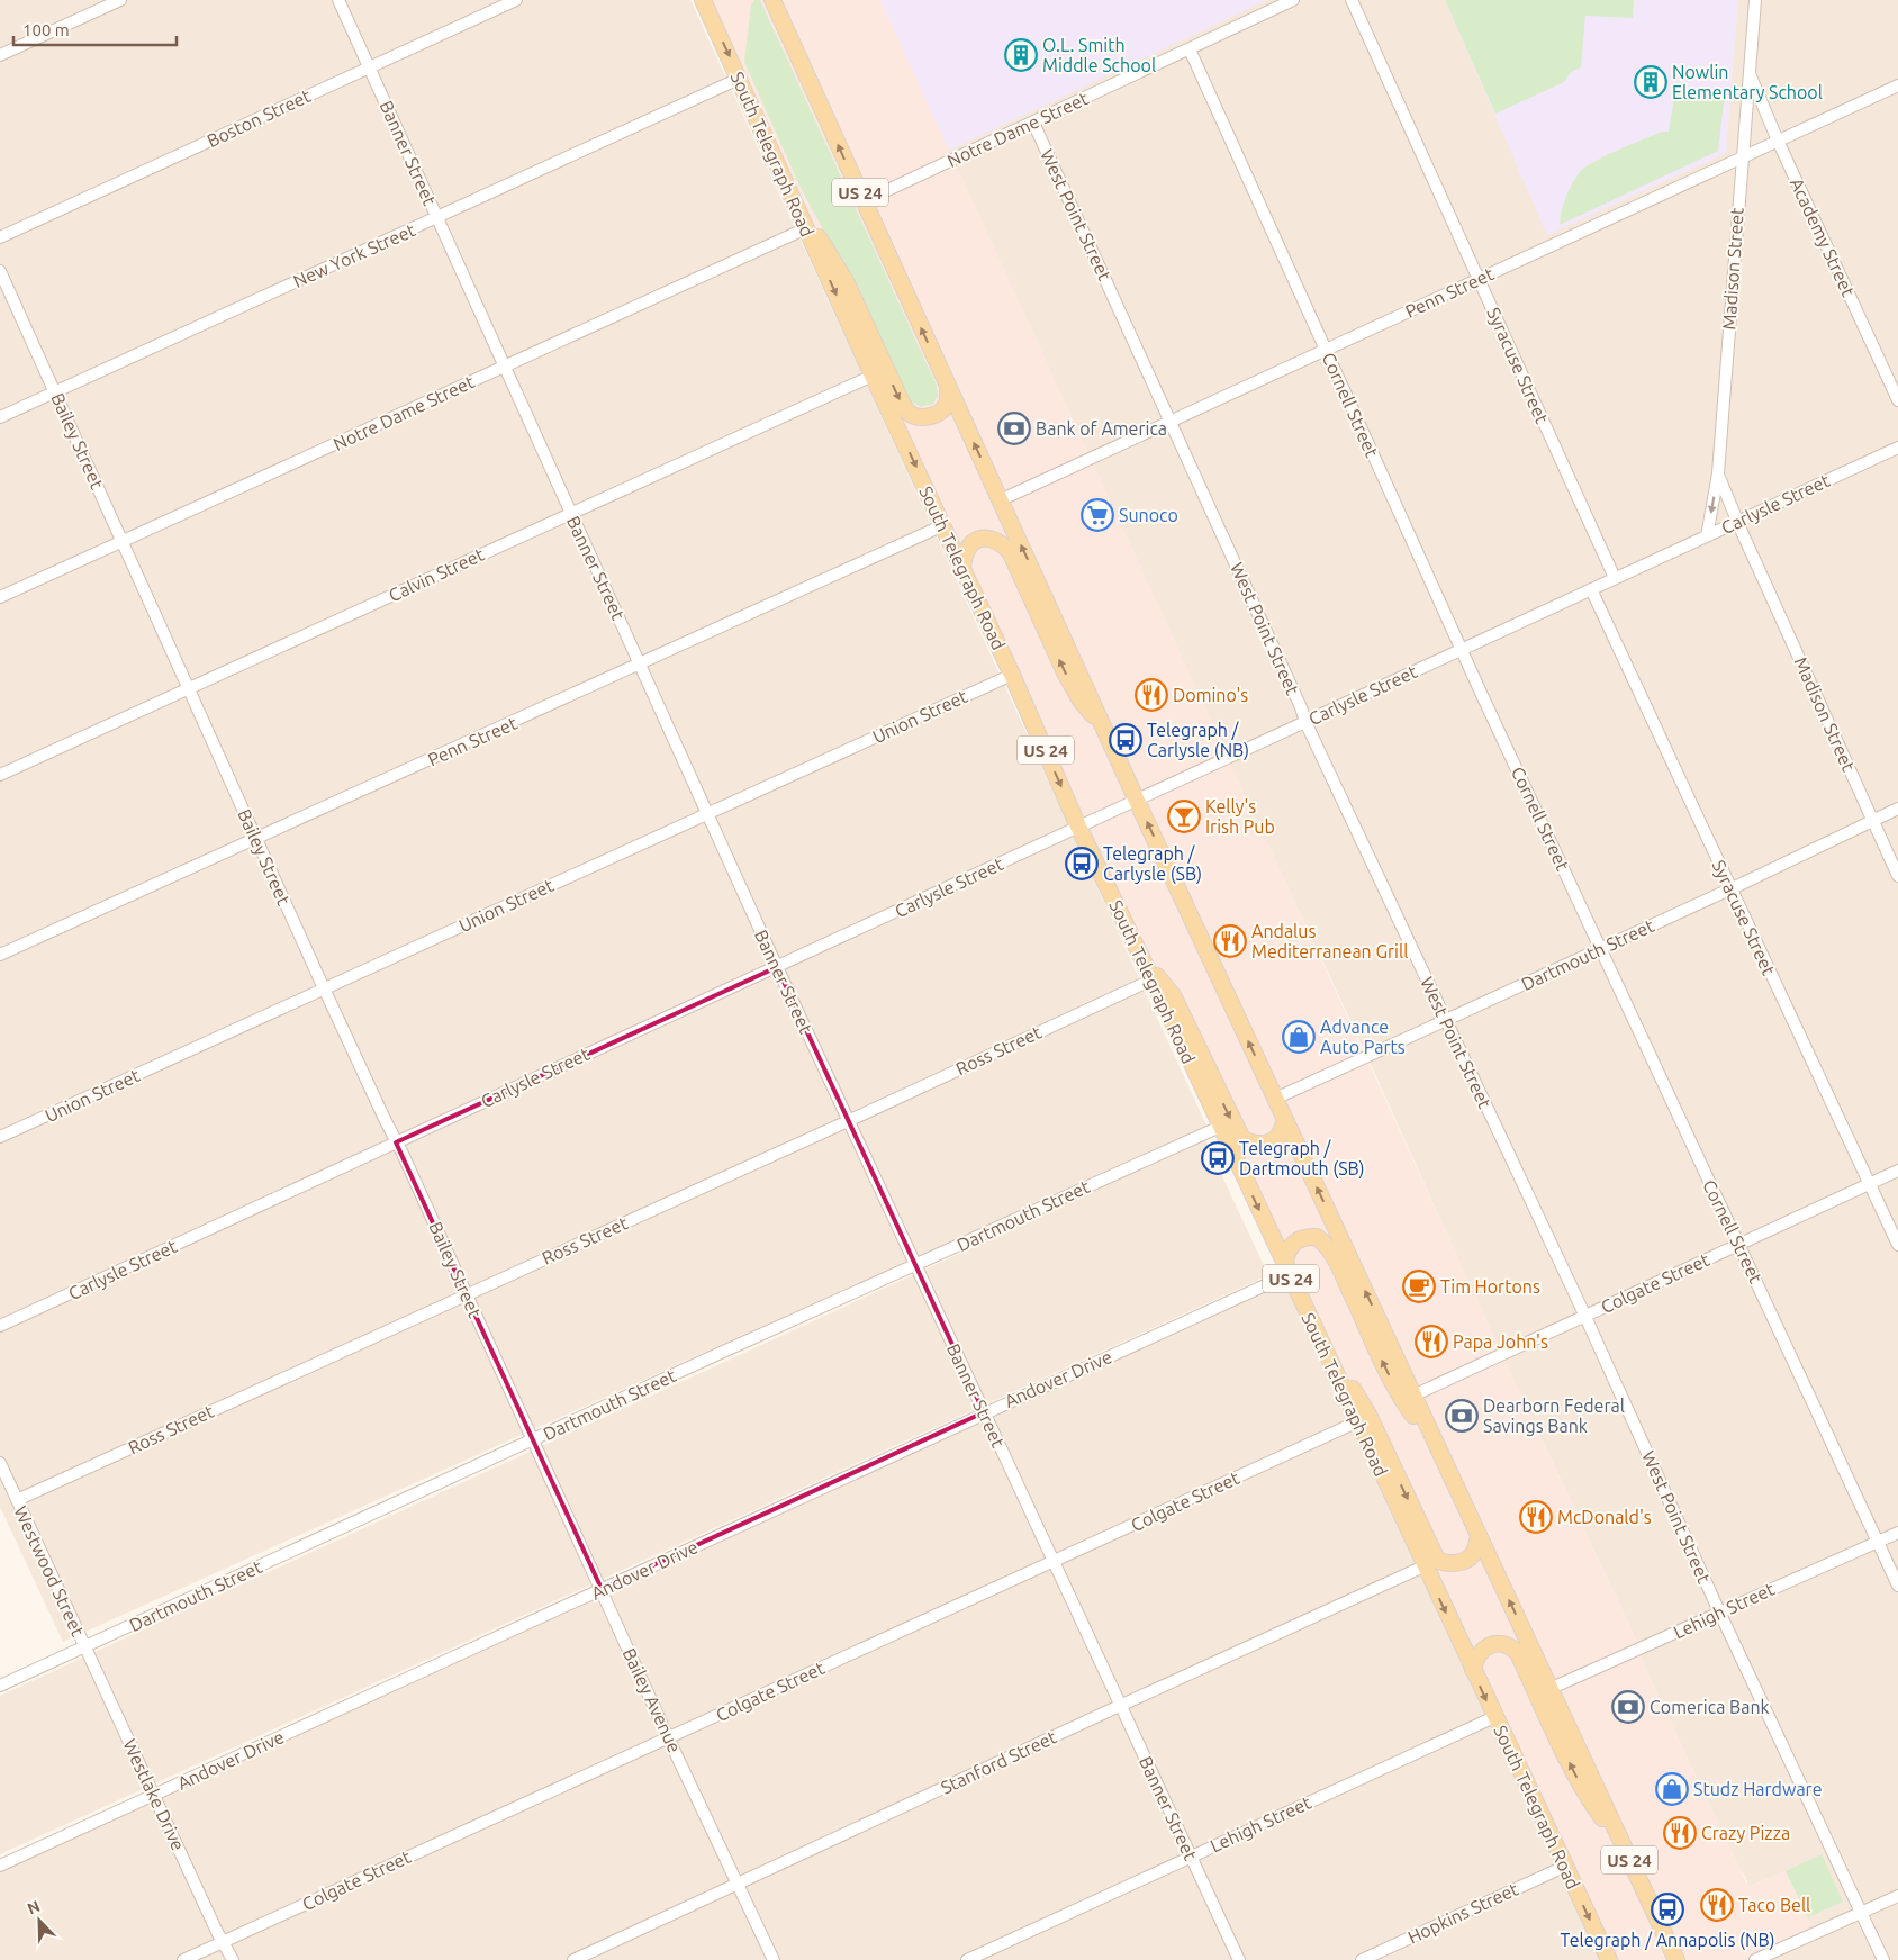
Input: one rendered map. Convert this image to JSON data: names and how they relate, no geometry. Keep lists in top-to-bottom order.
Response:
{
  "streets": {
    "main road": ["South Telegraph Road", "US 24"],
    "street": [
      "Boston Street",
      "Notre Dame Street",
      "Banner Street",
      "West Point Street",
      "Academy Street",
      "New York Street",
      "Madison Street",
      "Penn Street",
      "Syracuse Street",
      "Cornell Street",
      "Bailey Street",
      "Carlysle Street",
      "Calvin Street",
      "Union Street",
      "Dartmouth Street",
      "Ross Street",
      "Colgate Street",
      "Andover Drive",
      "Westwood Street",
      "Lehigh Street",
      "Bailey Avenue",
      "Stanford Street",
      "Westlake Drive",
      "Hopkins Street"
    ]
  },
  "crossings": [
    ["Boston Street", "Banner Street"],
    ["Notre Dame Street", "Banner Street"],
    ["Notre Dame Street", "South Telegraph Road"],
    ["Notre Dame Street", "US 24"],
    ["Notre Dame Street", "West Point Street"],
    ["Notre Dame Street", "Cornell Street"],
    ["Notre Dame Street", "Bailey Street"],
    ["Banner Street", "New York Street"],
    ["Banner Street", "Penn Street"],
    ["Banner Street", "Carlysle Street"],
    ["Banner Street", "Calvin Street"],
    ["Banner Street", "Union Street"],
    ["Banner Street", "Dartmouth Street"],
    ["Banner Street", "Ross Street"],
    ["Banner Street", "Colgate Street"],
    ["Banner Street", "Andover Drive"],
    ["Banner Street", "Lehigh Street"],
    ["Banner Street", "Stanford Street"],
    ["South Telegraph Road", "New York Street"],
    ["South Telegraph Road", "Penn Street"],
    ["South Telegraph Road", "Carlysle Street"],
    ["South Telegraph Road", "Calvin Street"],
    ["South Telegraph Road", "Union Street"],
    ["South Telegraph Road", "Dartmouth Street"],
    ["South Telegraph Road", "Ross Street"],
    ["South Telegraph Road", "Colgate Street"],
    ["South Telegraph Road", "Andover Drive"],
    ["South Telegraph Road", "Lehigh Street"],
    ["South Telegraph Road", "Stanford Street"],
    ["South Telegraph Road", "Hopkins Street"],
    ["US 24", "Penn Street"],
    ["US 24", "Carlysle Street"],
    ["US 24", "Dartmouth Street"],
    ["US 24", "Colgate Street"],
    ["US 24", "Lehigh Street"],
    ["West Point Street", "Penn Street"],
    ["West Point Street", "Carlysle Street"],
    ["West Point Street", "Dartmouth Street"],
    ["West Point Street", "Colgate Street"],
    ["West Point Street", "Lehigh Street"],
    ["Academy Street", "Madison Street"],
    ["Academy Street", "Penn Street"],
    ["New York Street", "Bailey Street"],
    ["Madison Street", "Penn Street"],
    ["Madison Street", "Carlysle Street"],
    ["Madison Street", "Dartmouth Street"],
    ["Penn Street", "Syracuse Street"],
    ["Penn Street", "Cornell Street"],
    ["Penn Street", "Bailey Street"],
    ["Syracuse Street", "Carlysle Street"],
    ["Syracuse Street", "Dartmouth Street"],
    ["Syracuse Street", "Colgate Street"],
    ["Cornell Street", "Carlysle Street"],
    ["Cornell Street", "Dartmouth Street"],
    ["Cornell Street", "Colgate Street"],
    ["Cornell Street", "Lehigh Street"],
    ["Bailey Street", "Carlysle Street"],
    ["Bailey Street", "Calvin Street"],
    ["Bailey Street", "Union Street"],
    ["Bailey Street", "Dartmouth Street"],
    ["Bailey Street", "Ross Street"],
    ["Bailey Street", "Bailey Avenue"],
    ["Dartmouth Street", "Westwood Street"],
    ["Dartmouth Street", "Bailey Avenue"],
    ["Dartmouth Street", "Westlake Drive"],
    ["Ross Street", "Westwood Street"],
    ["Colgate Street", "Bailey Avenue"],
    ["Colgate Street", "Westlake Drive"],
    ["Andover Drive", "Bailey Avenue"],
    ["Andover Drive", "Westlake Drive"],
    ["Westwood Street", "Westlake Drive"],
    ["Bailey Avenue", "Stanford Street"]
  ],
  "places": {
    "building": ["O.L. Smith Middle School", "Nowlin Elementary School"],
    "bank": ["Bank of America", "Dearborn Federal Savings Bank", "Comerica Bank"],
    "supermarket": ["Sunoco"],
    "restaurant": [
      "Domino's",
      "Andalus Mediterranean Grill",
      "Papa John's",
      "McDonald's",
      "Crazy Pizza",
      "Taco Bell"
    ],
    "bus stop": [
      "Telegraph / Carlysle (NB)",
      "Telegraph / Carlysle (SB)",
      "Telegraph / Dartmouth (SB)",
      "Telegraph / Annapolis (NB)"
    ],
    "bar": ["Kelly's Irish Pub"],
    "shop": ["Advance Auto Parts", "Studz Hardware"],
    "cafe": ["Tim Hortons"]
  },
  "scale_bar": "100 m",
  "north": "top left"
}
